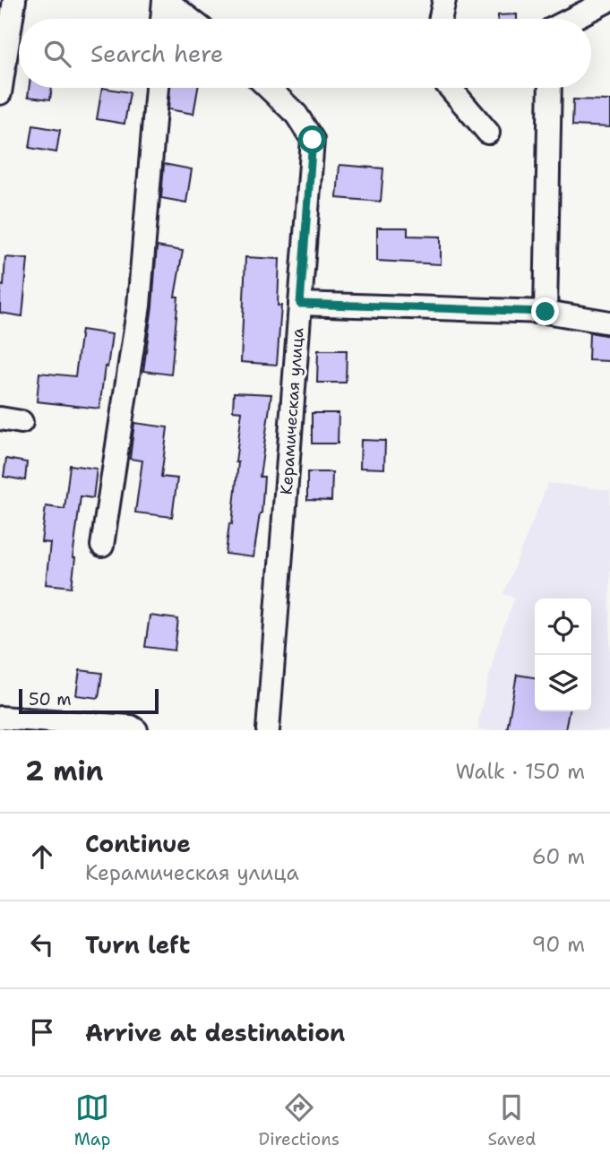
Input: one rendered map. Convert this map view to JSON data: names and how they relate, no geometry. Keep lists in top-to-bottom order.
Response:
{
  "streets": {
    "street": ["Керамическая улица"]
  },
  "scale_bar": "50 m",
  "page": {
    "search": "Search here",
    "scale": "50 m",
    "heading": ["2 min", "Walk · 150 m"],
    "list": [
      ["Continue", "Керамическая улица", "60 m"],
      ["Turn left", "90 m"],
      "Arrive at destination"
    ],
    "nav": ["Map", "Directions", "Saved"]
  }
}
